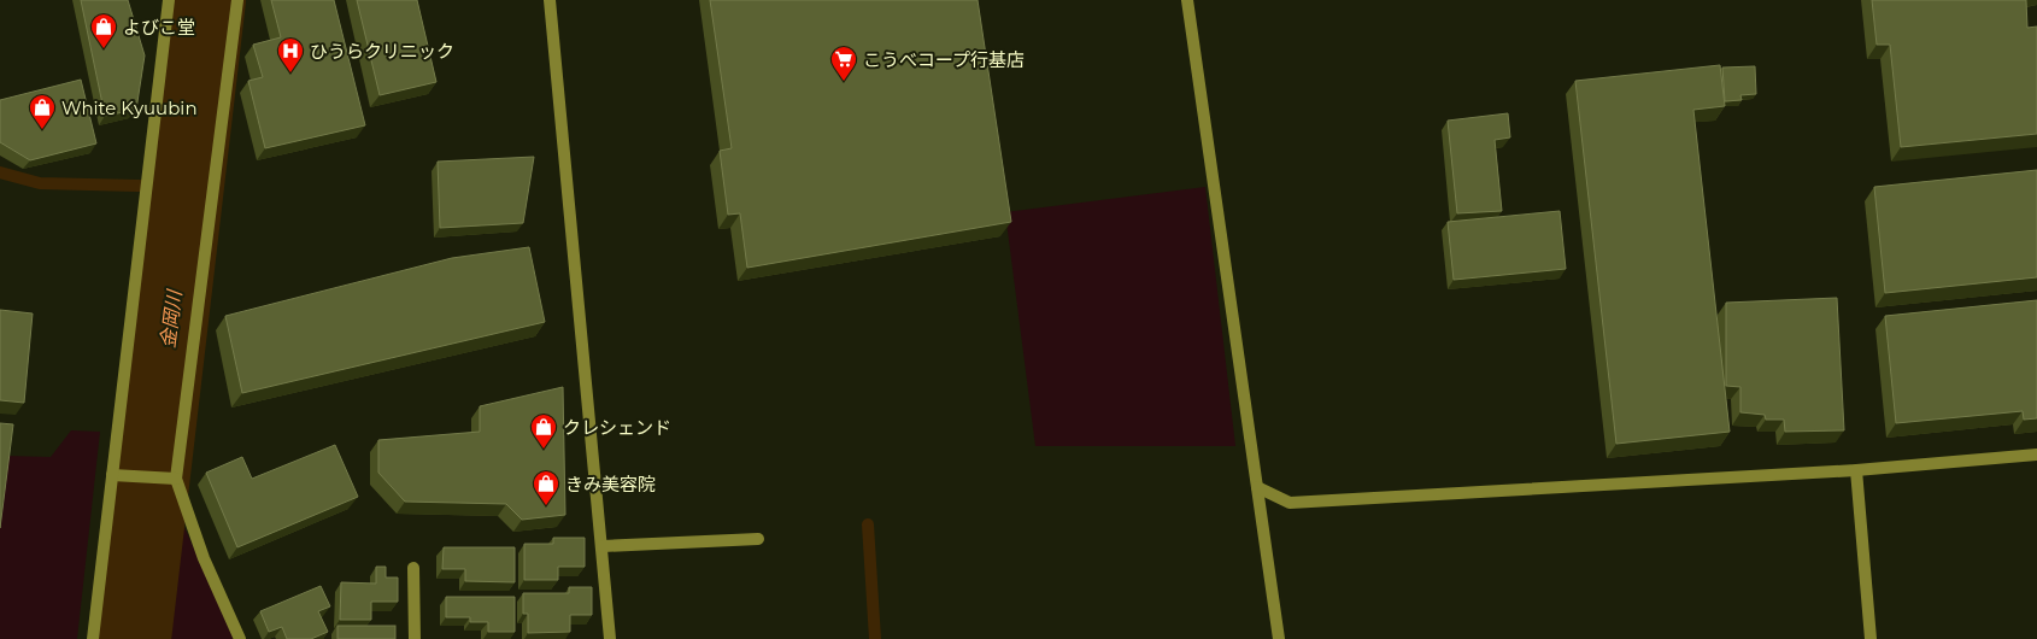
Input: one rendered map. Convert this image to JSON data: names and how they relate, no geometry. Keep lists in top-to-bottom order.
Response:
{
  "water": ["金岡川"],
  "places": {
    "shop": [
      "よびこ堂",
      "White Kyuubin",
      "クレシェンド",
      "きみ美容院"
    ],
    "hospital": ["ひうらクリニック"],
    "supermarket": ["こうべコープ行基店"]
  }
}
